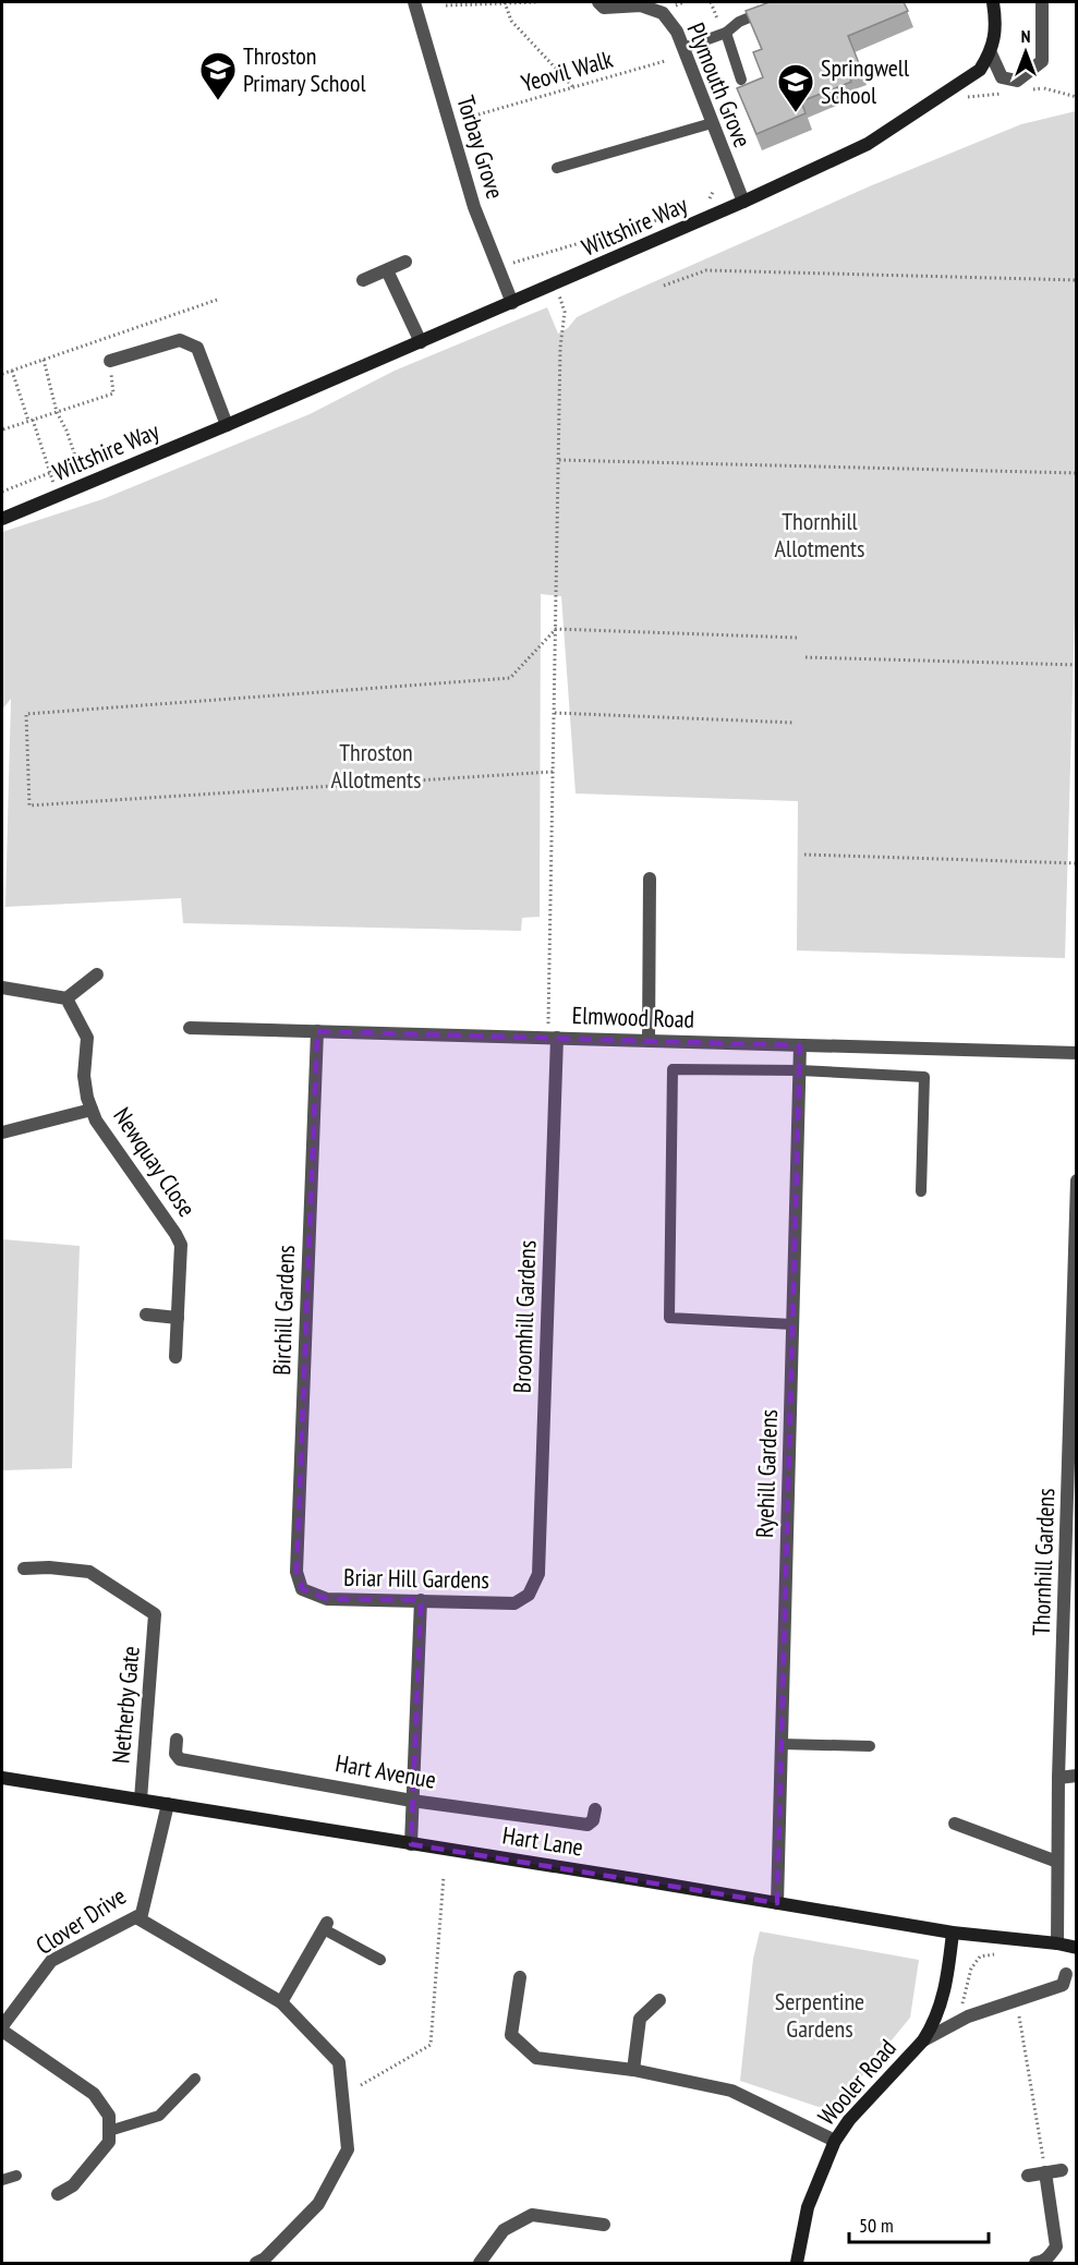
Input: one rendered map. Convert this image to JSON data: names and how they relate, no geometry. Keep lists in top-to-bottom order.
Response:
{
  "streets": {
    "street": [
      "Plymouth Grove",
      "Torbay Grove",
      "Wiltshire Way",
      "Elmwood Road",
      "Newquay Close",
      "Birchill Gardens",
      "Broomhill Gardens",
      "Ryehill Gardens",
      "Thornhill Gardens",
      "Briar Hill Gardens",
      "Netherby Gate",
      "Hart Avenue",
      "Hart Lane",
      "Clover Drive",
      "Wooler Road"
    ],
    "path": ["Yeovil Walk"]
  },
  "crossings": [
    ["Plymouth Grove", "Wiltshire Way"],
    ["Torbay Grove", "Wiltshire Way"],
    ["Elmwood Road", "Birchill Gardens"],
    ["Elmwood Road", "Broomhill Gardens"],
    ["Elmwood Road", "Ryehill Gardens"],
    ["Birchill Gardens", "Briar Hill Gardens"],
    ["Broomhill Gardens", "Briar Hill Gardens"],
    ["Ryehill Gardens", "Hart Lane"],
    ["Thornhill Gardens", "Hart Lane"],
    ["Netherby Gate", "Hart Lane"],
    ["Hart Lane", "Clover Drive"],
    ["Hart Lane", "Wooler Road"]
  ],
  "parks": ["Thornhill Allotments", "Throston Allotments", "Serpentine Gardens"],
  "places": {
    "school or university": ["Throston Primary School", "Springwell School"]
  },
  "scale_bar": "50 m",
  "north": "top"
}
